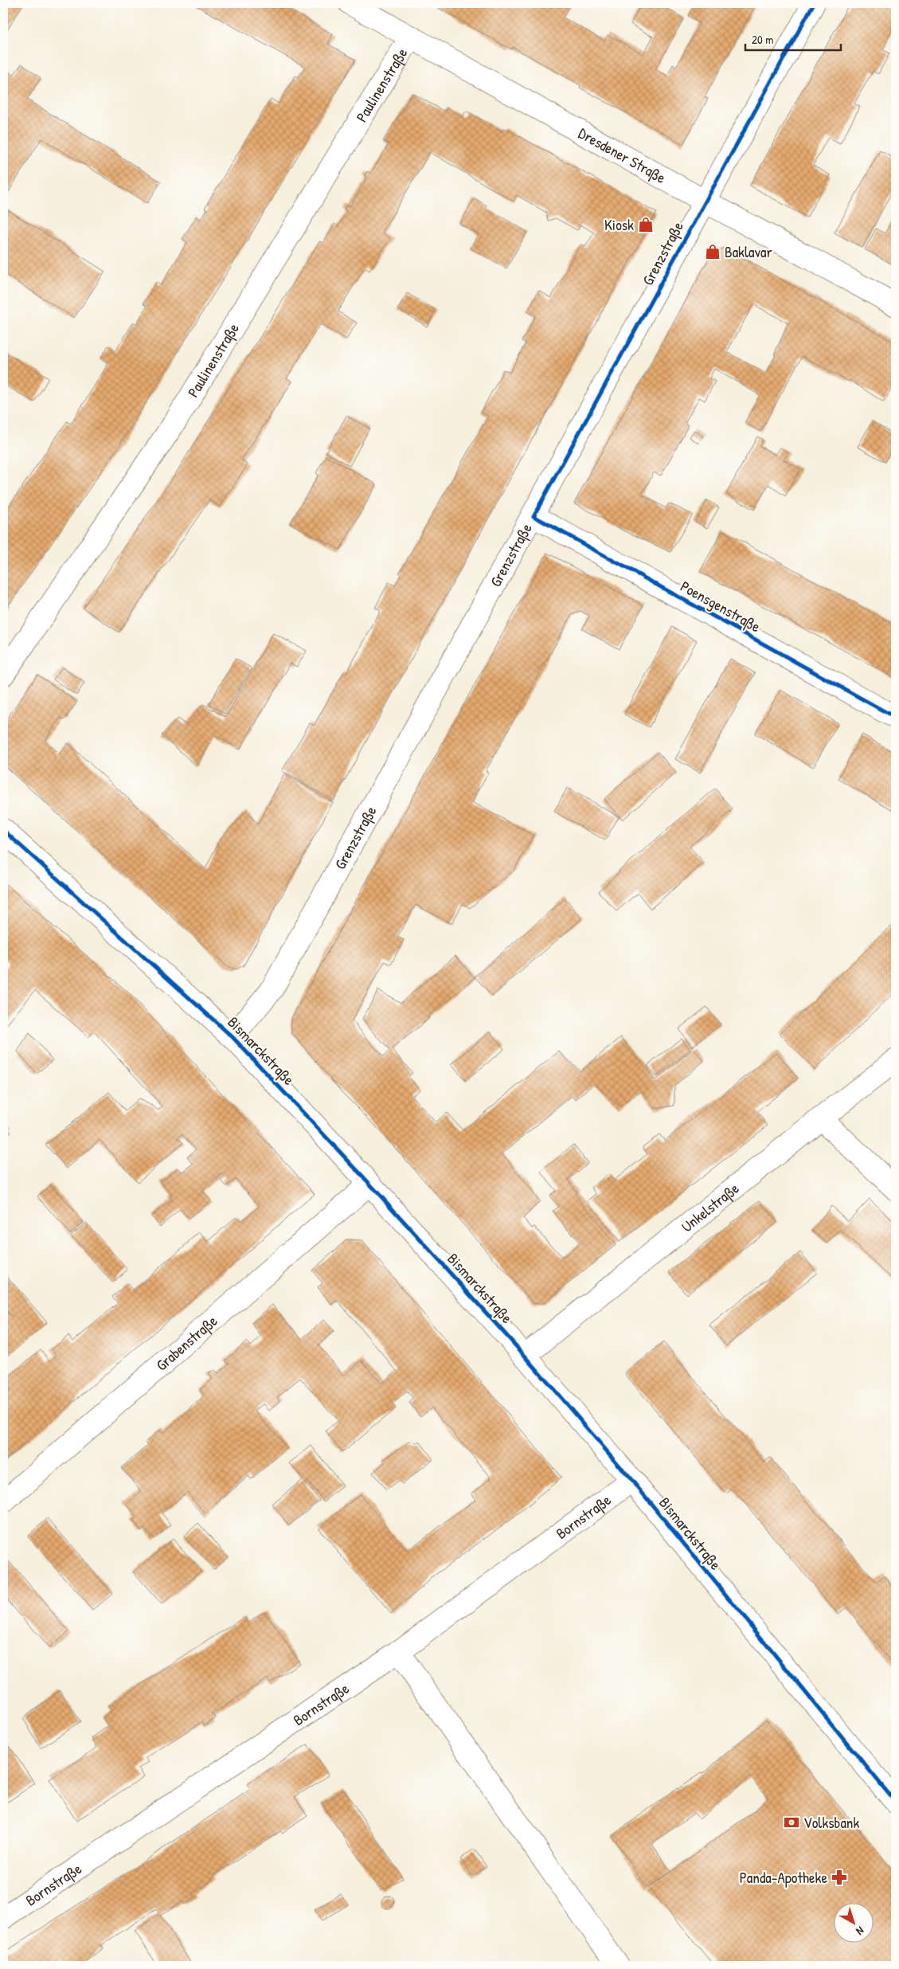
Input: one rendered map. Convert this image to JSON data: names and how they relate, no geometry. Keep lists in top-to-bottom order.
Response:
{
  "streets": {
    "street": [
      "Paulinenstraße",
      "Dresdener Straße",
      "Grenzstraße",
      "Poensgenstraße",
      "Bismarckstraße",
      "Unkelstraße",
      "Grabenstraße",
      "Bornstraße"
    ]
  },
  "crossings": [
    ["Paulinenstraße", "Dresdener Straße"],
    ["Dresdener Straße", "Grenzstraße"],
    ["Grenzstraße", "Poensgenstraße"],
    ["Grenzstraße", "Bismarckstraße"],
    ["Bismarckstraße", "Unkelstraße"],
    ["Bismarckstraße", "Grabenstraße"],
    ["Bismarckstraße", "Bornstraße"]
  ],
  "places": {
    "shop": ["Kiosk", "Baklavar"],
    "bank": ["Volksbank"],
    "pharmacy": ["Panda-Apotheke"]
  },
  "scale_bar": "20 m",
  "north": "bottom right"
}
